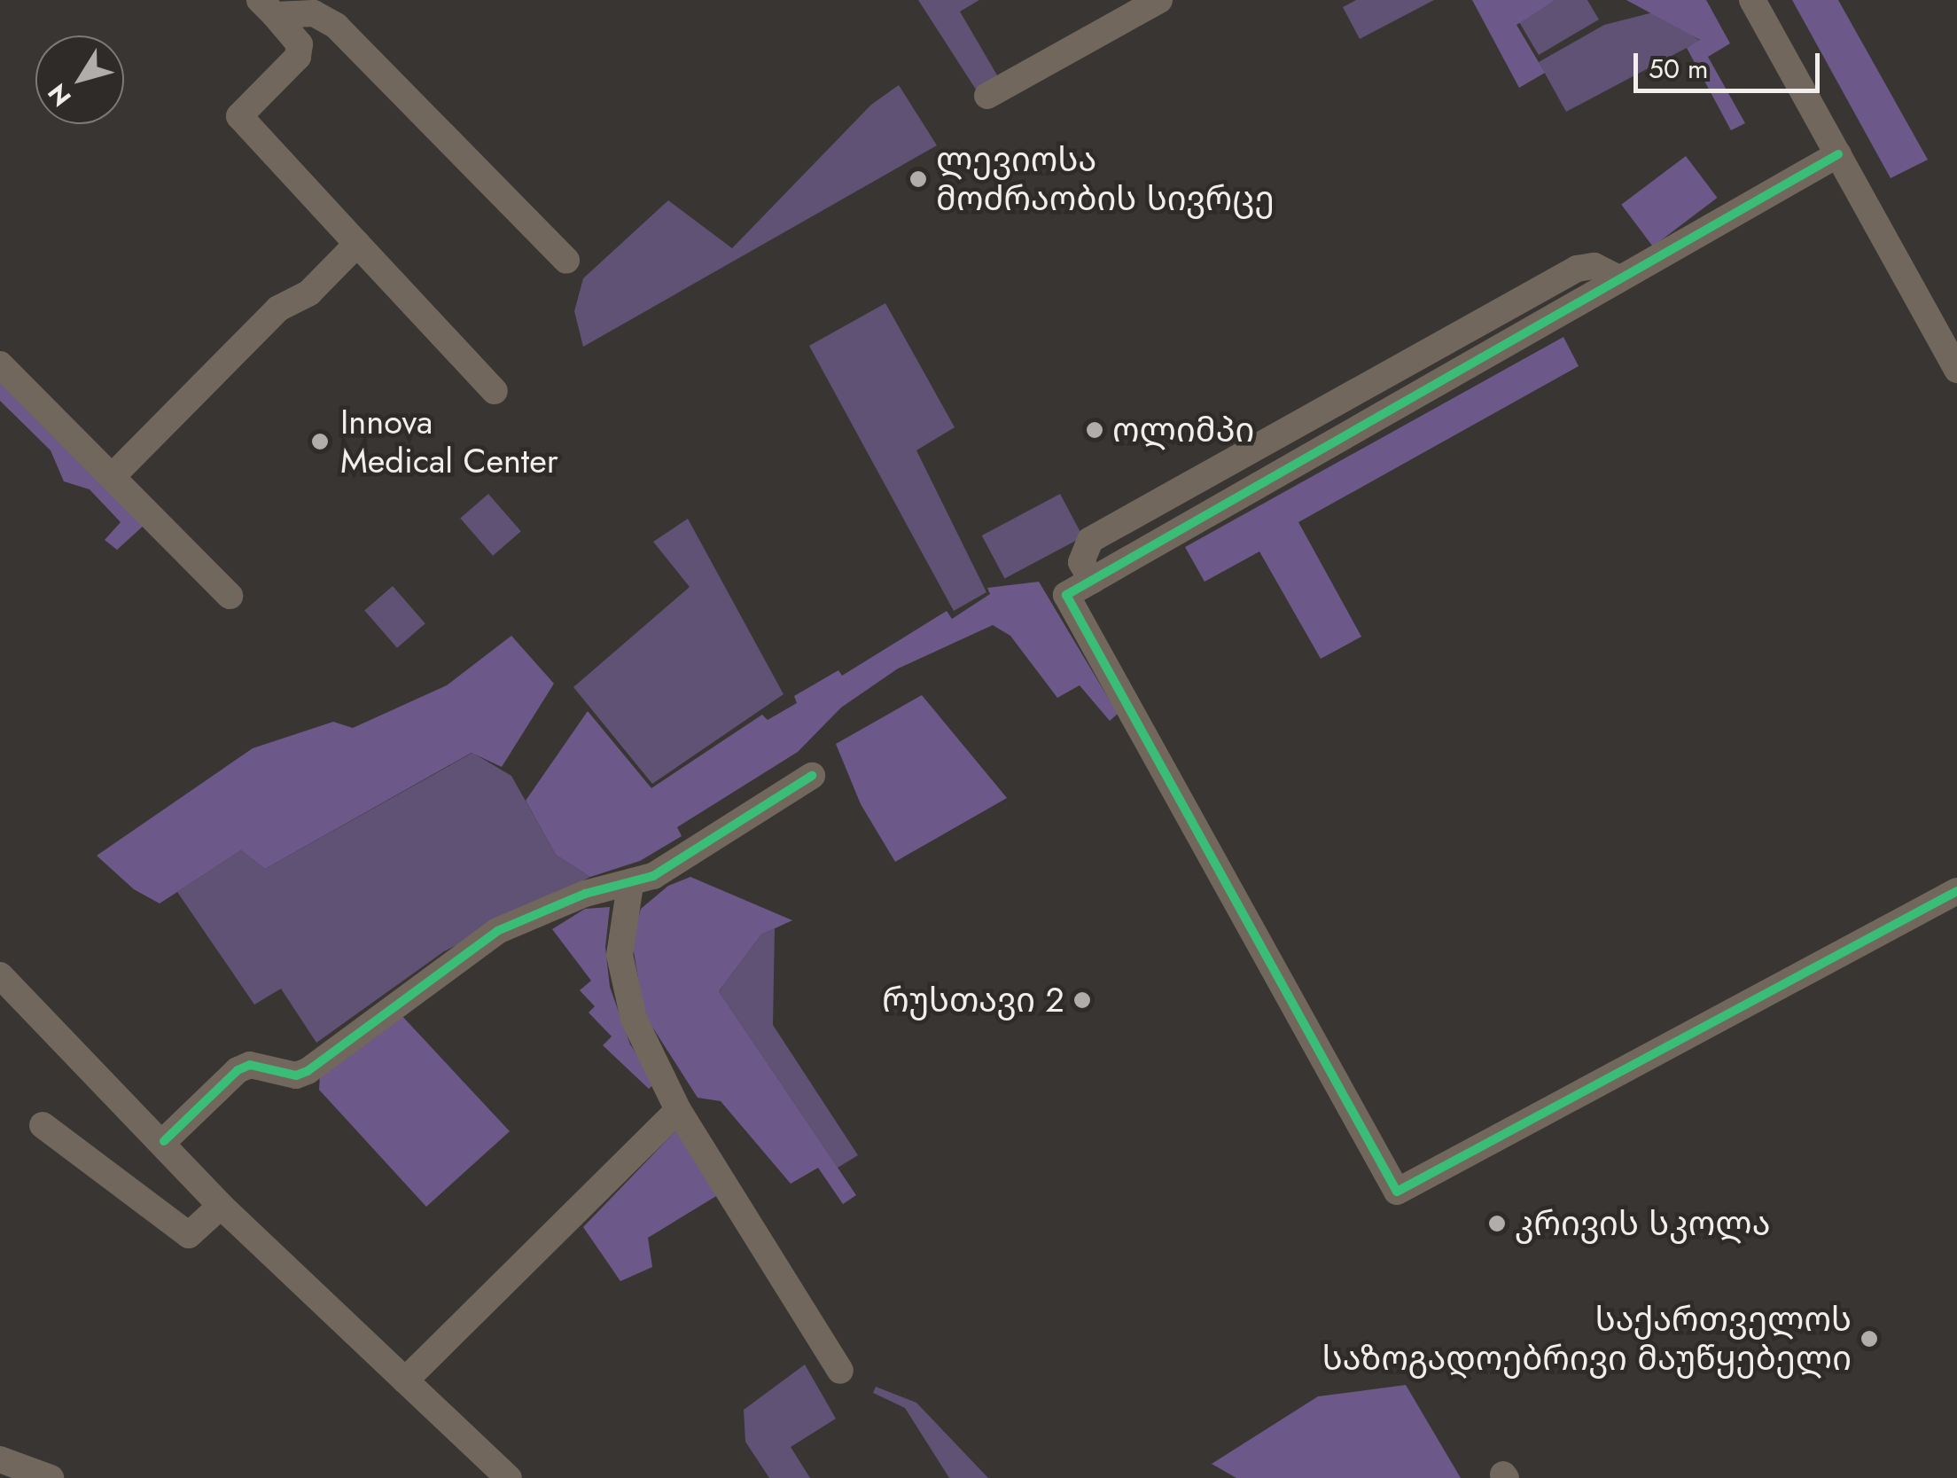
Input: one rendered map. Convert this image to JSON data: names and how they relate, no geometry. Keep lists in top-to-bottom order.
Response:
{
  "places": [
    "ლევიოსა მოძრაობის სივრცე",
    "ოლიმპი",
    "Innova Medical Center",
    "რუსთავი 2",
    "კრივის სკოლა",
    "საქართველოს საზოგადოებრივი მაუწყებელი"
  ],
  "scale_bar": "50 m",
  "north": "bottom left"
}
